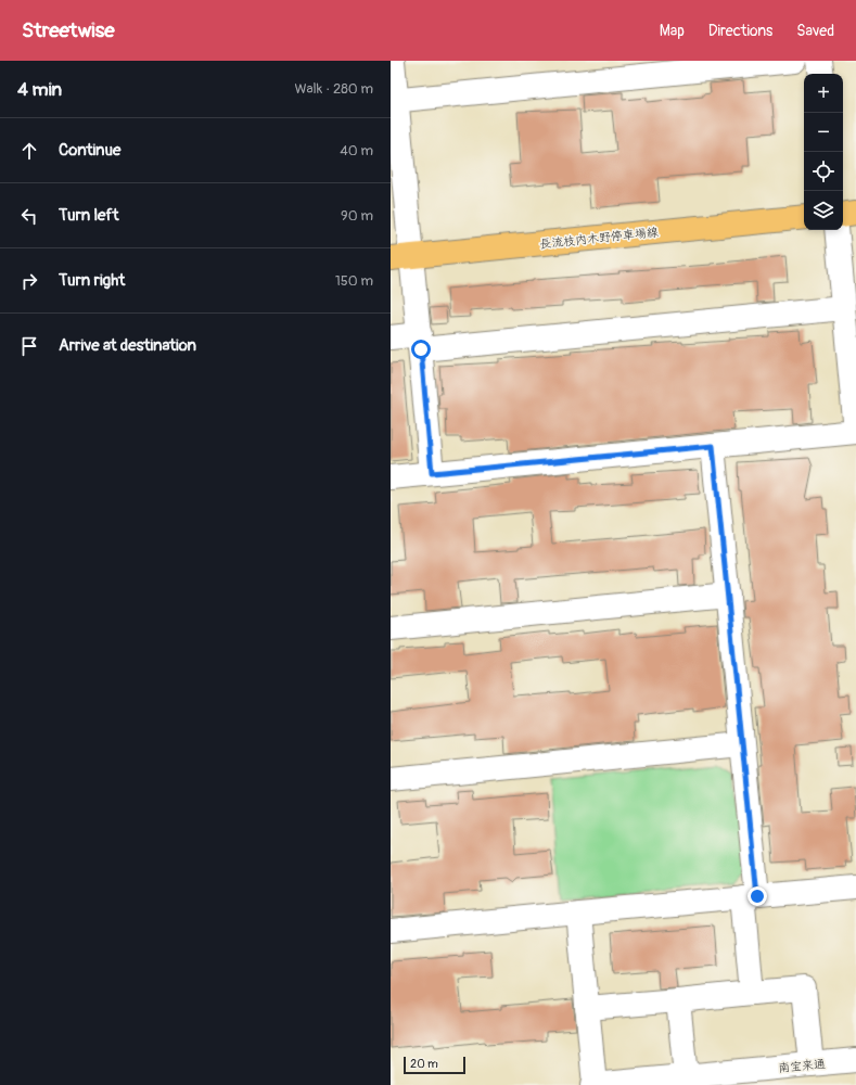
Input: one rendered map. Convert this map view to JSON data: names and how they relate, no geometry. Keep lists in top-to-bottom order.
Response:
{
  "streets": {
    "main road": ["長流枝内木野停車場線"],
    "street": ["南宝来通"]
  },
  "scale_bar": "20 m",
  "page": {
    "header": "Streetwise",
    "nav": ["Map", "Directions", "Saved"],
    "heading": ["4 min", "Walk · 280 m"],
    "map_buttons": ["+", "−"],
    "list": [
      ["Continue", "40 m"],
      ["Turn left", "90 m"],
      ["Turn right", "150 m"],
      "Arrive at destination"
    ],
    "scale": "20 m"
  }
}
